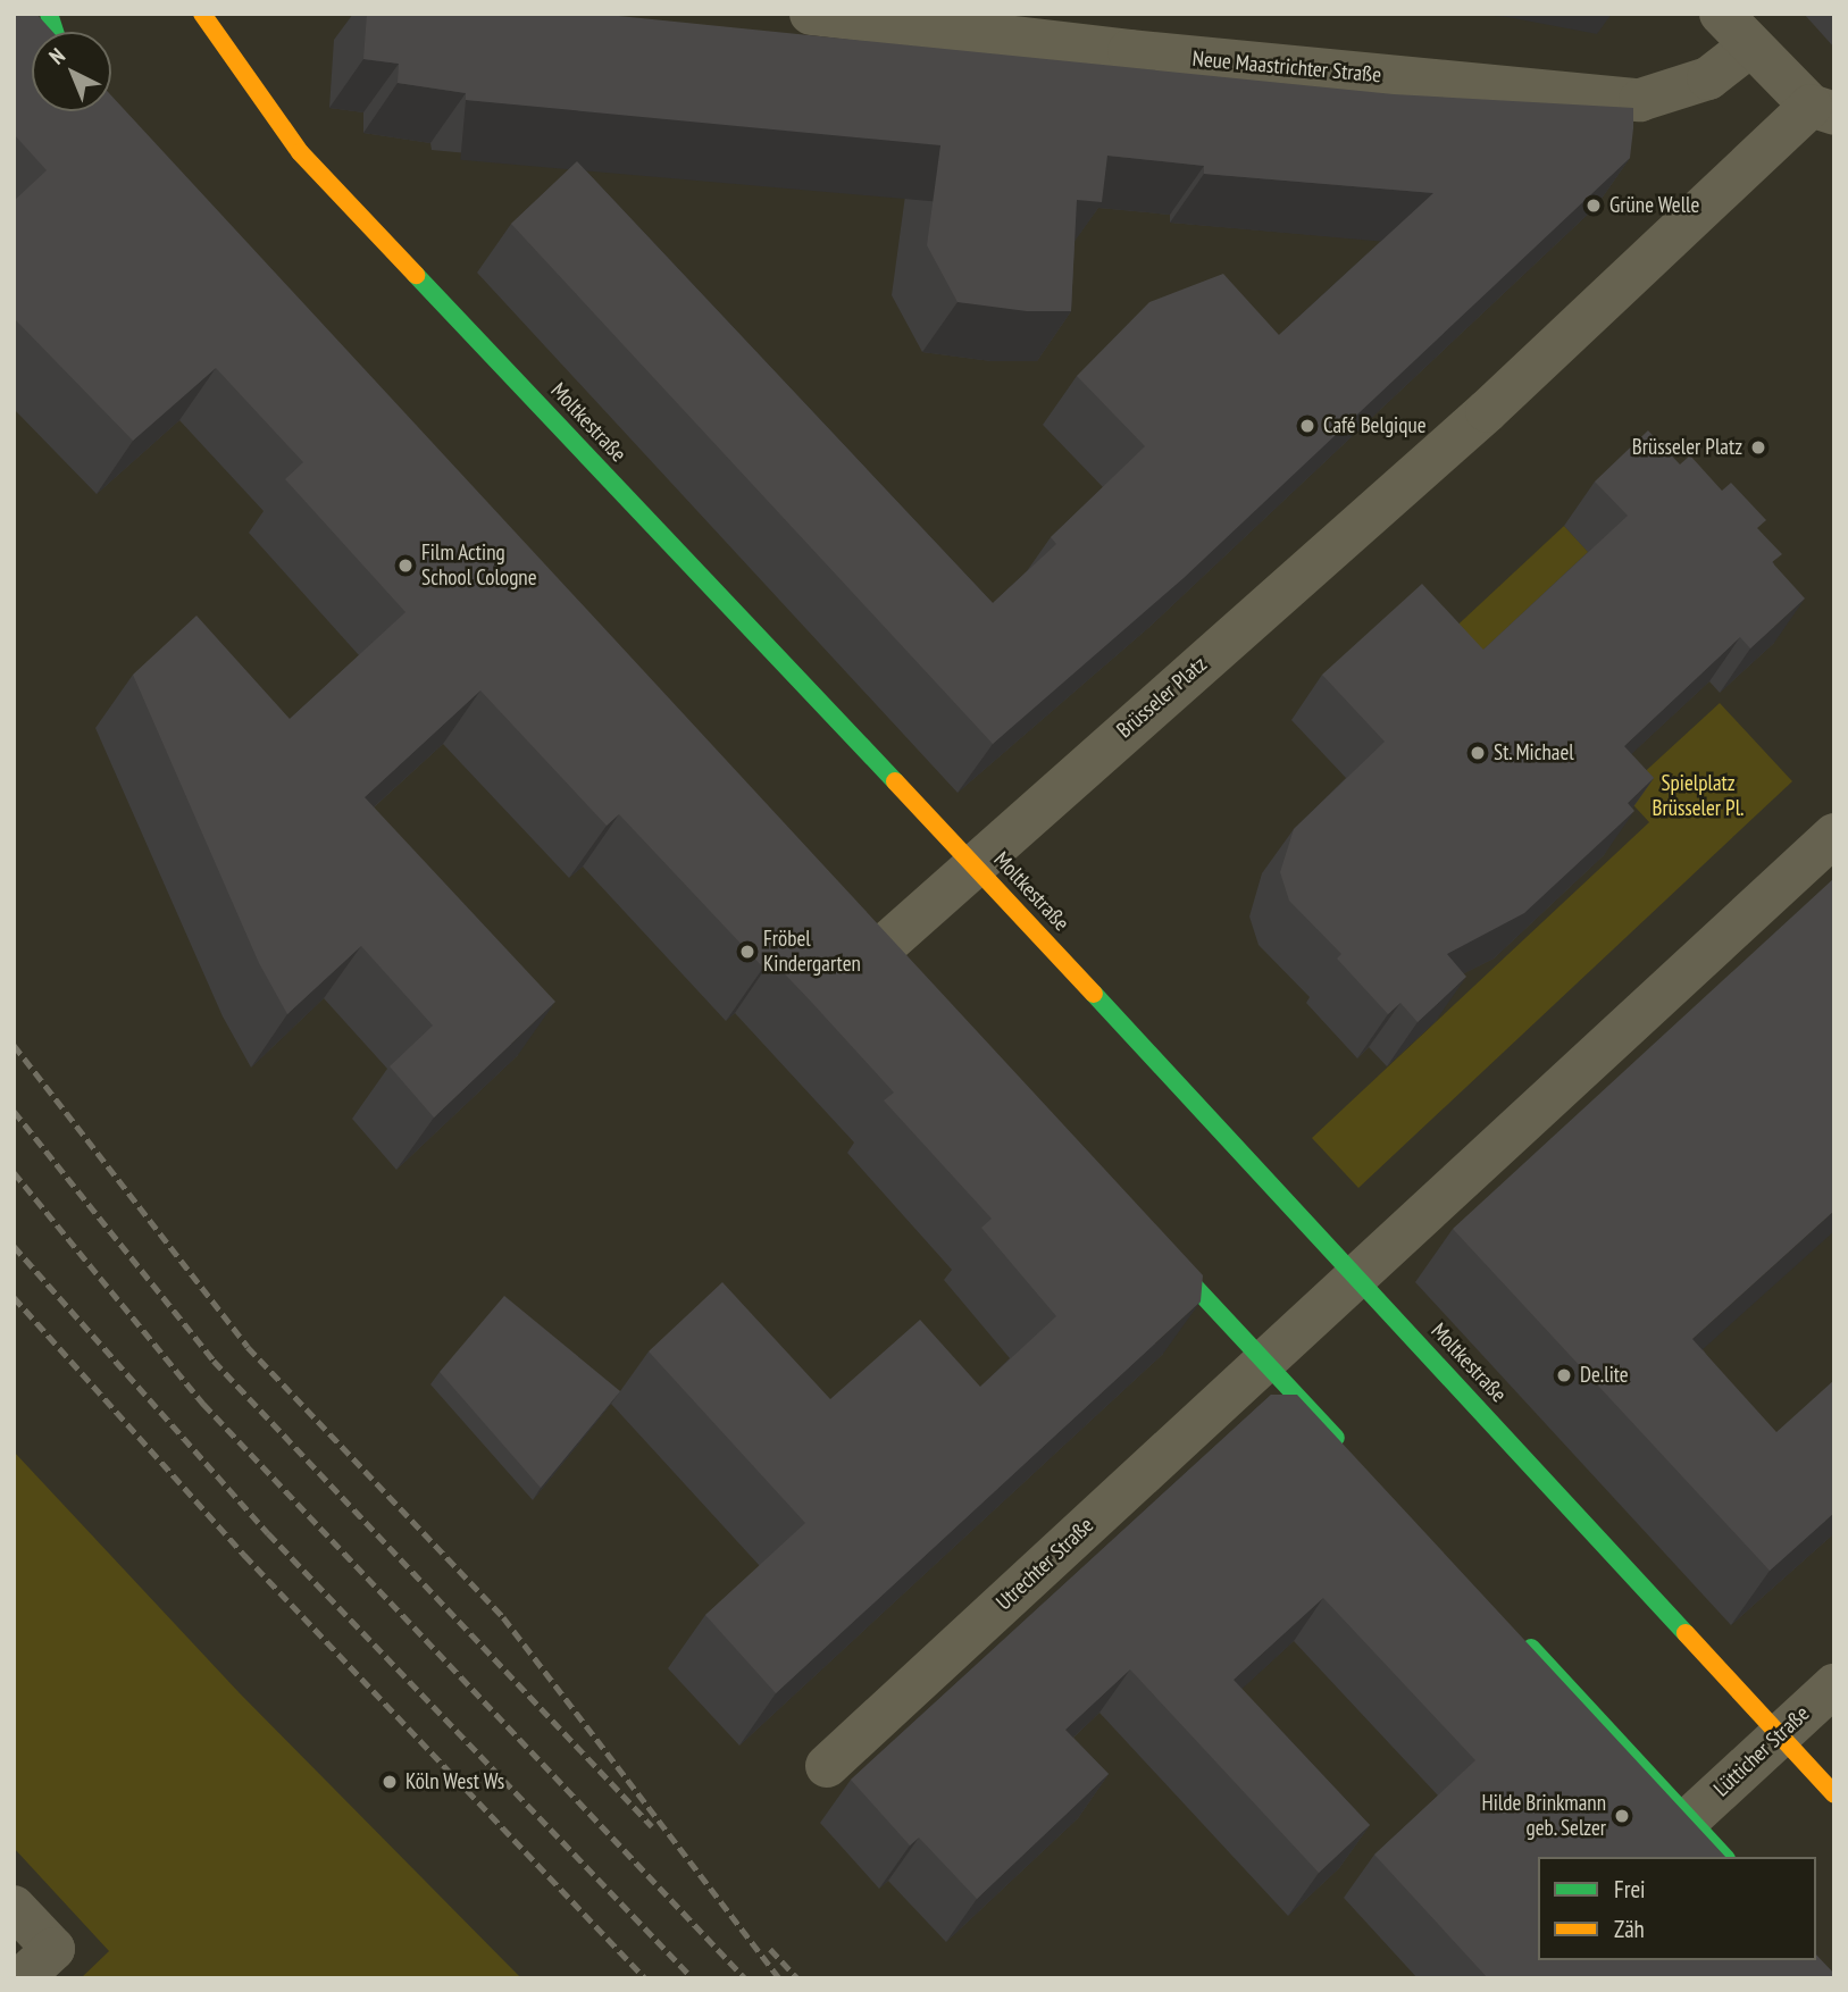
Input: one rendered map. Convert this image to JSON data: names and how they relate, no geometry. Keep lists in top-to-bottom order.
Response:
{
  "streets": {
    "street": [
      "Neue Maastrichter Straße",
      "Moltkestraße",
      "Brüsseler Platz",
      "Utrechter Straße",
      "Lütticher Straße"
    ]
  },
  "crossings": [
    ["Moltkestraße", "Brüsseler Platz"],
    ["Moltkestraße", "Lütticher Straße"]
  ],
  "parks": ["Spielplatz Brüsseler Pl."],
  "places": [
    "Grüne Welle",
    "Café Belgique",
    "Brüsseler Platz",
    "Film Acting School Cologne",
    "St. Michael",
    "Fröbel Kindergarten",
    "De.lite",
    "Köln West Ws",
    "Hilde Brinkmann geb. Selzer"
  ],
  "legend": ["Frei", "Zäh"],
  "north": "top left"
}
